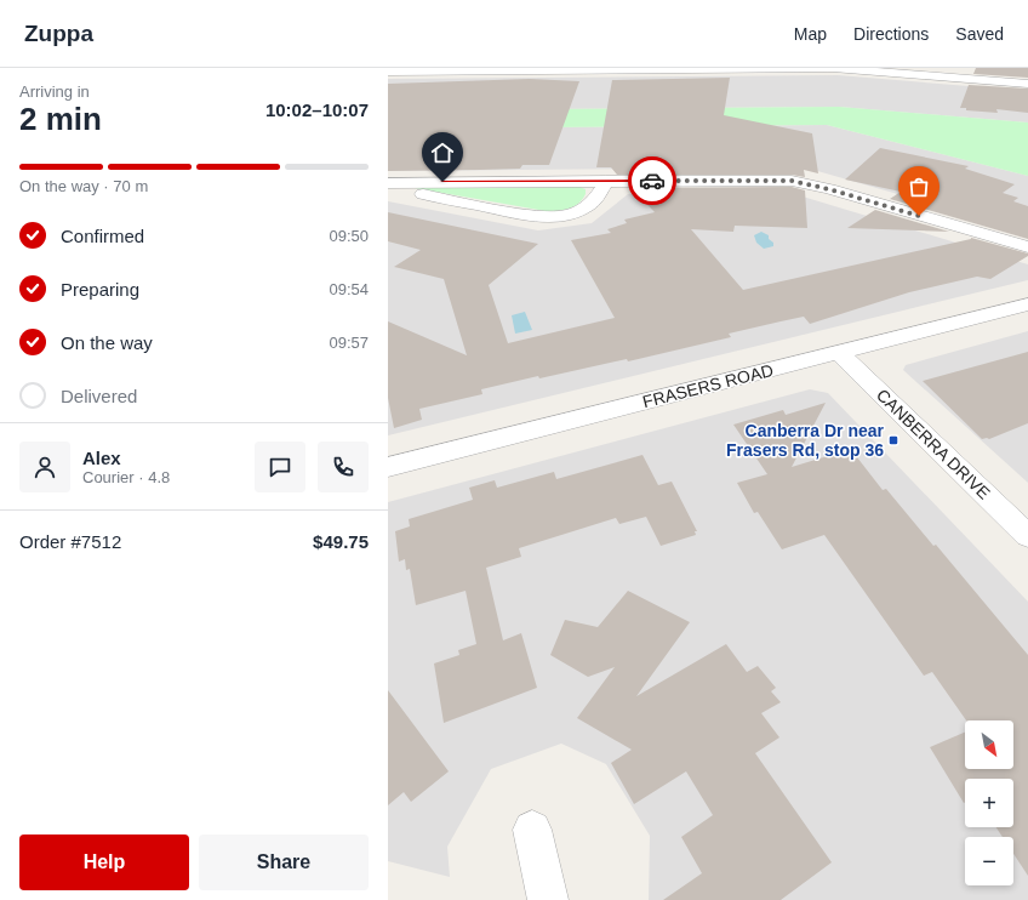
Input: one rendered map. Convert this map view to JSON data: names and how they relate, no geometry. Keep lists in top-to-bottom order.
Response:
{
  "streets": {
    "street": ["FRASERS ROAD", "CANBERRA DRIVE"]
  },
  "crossings": [
    ["FRASERS ROAD", "CANBERRA DRIVE"]
  ],
  "places": {
    "transit": ["Canberra Dr near Frasers Rd, stop 36"]
  },
  "north": "bottom right",
  "page": {
    "header": "Zuppa",
    "nav": ["Map", "Directions", "Saved"],
    "heading": ["2 min", "Arriving in", "10:02–10:07"],
    "panel": [
      "Alex",
      "Courier · 4.8",
      "Order #7512",
      "$49.75"
    ],
    "bar": "On the way · 70 m",
    "list": [
      ["Confirmed", "09:50"],
      ["Preparing", "09:54"],
      ["On the way", "09:57"],
      "Delivered"
    ],
    "map_buttons": ["+", "−"],
    "buttons": ["Help", "Share"]
  }
}
